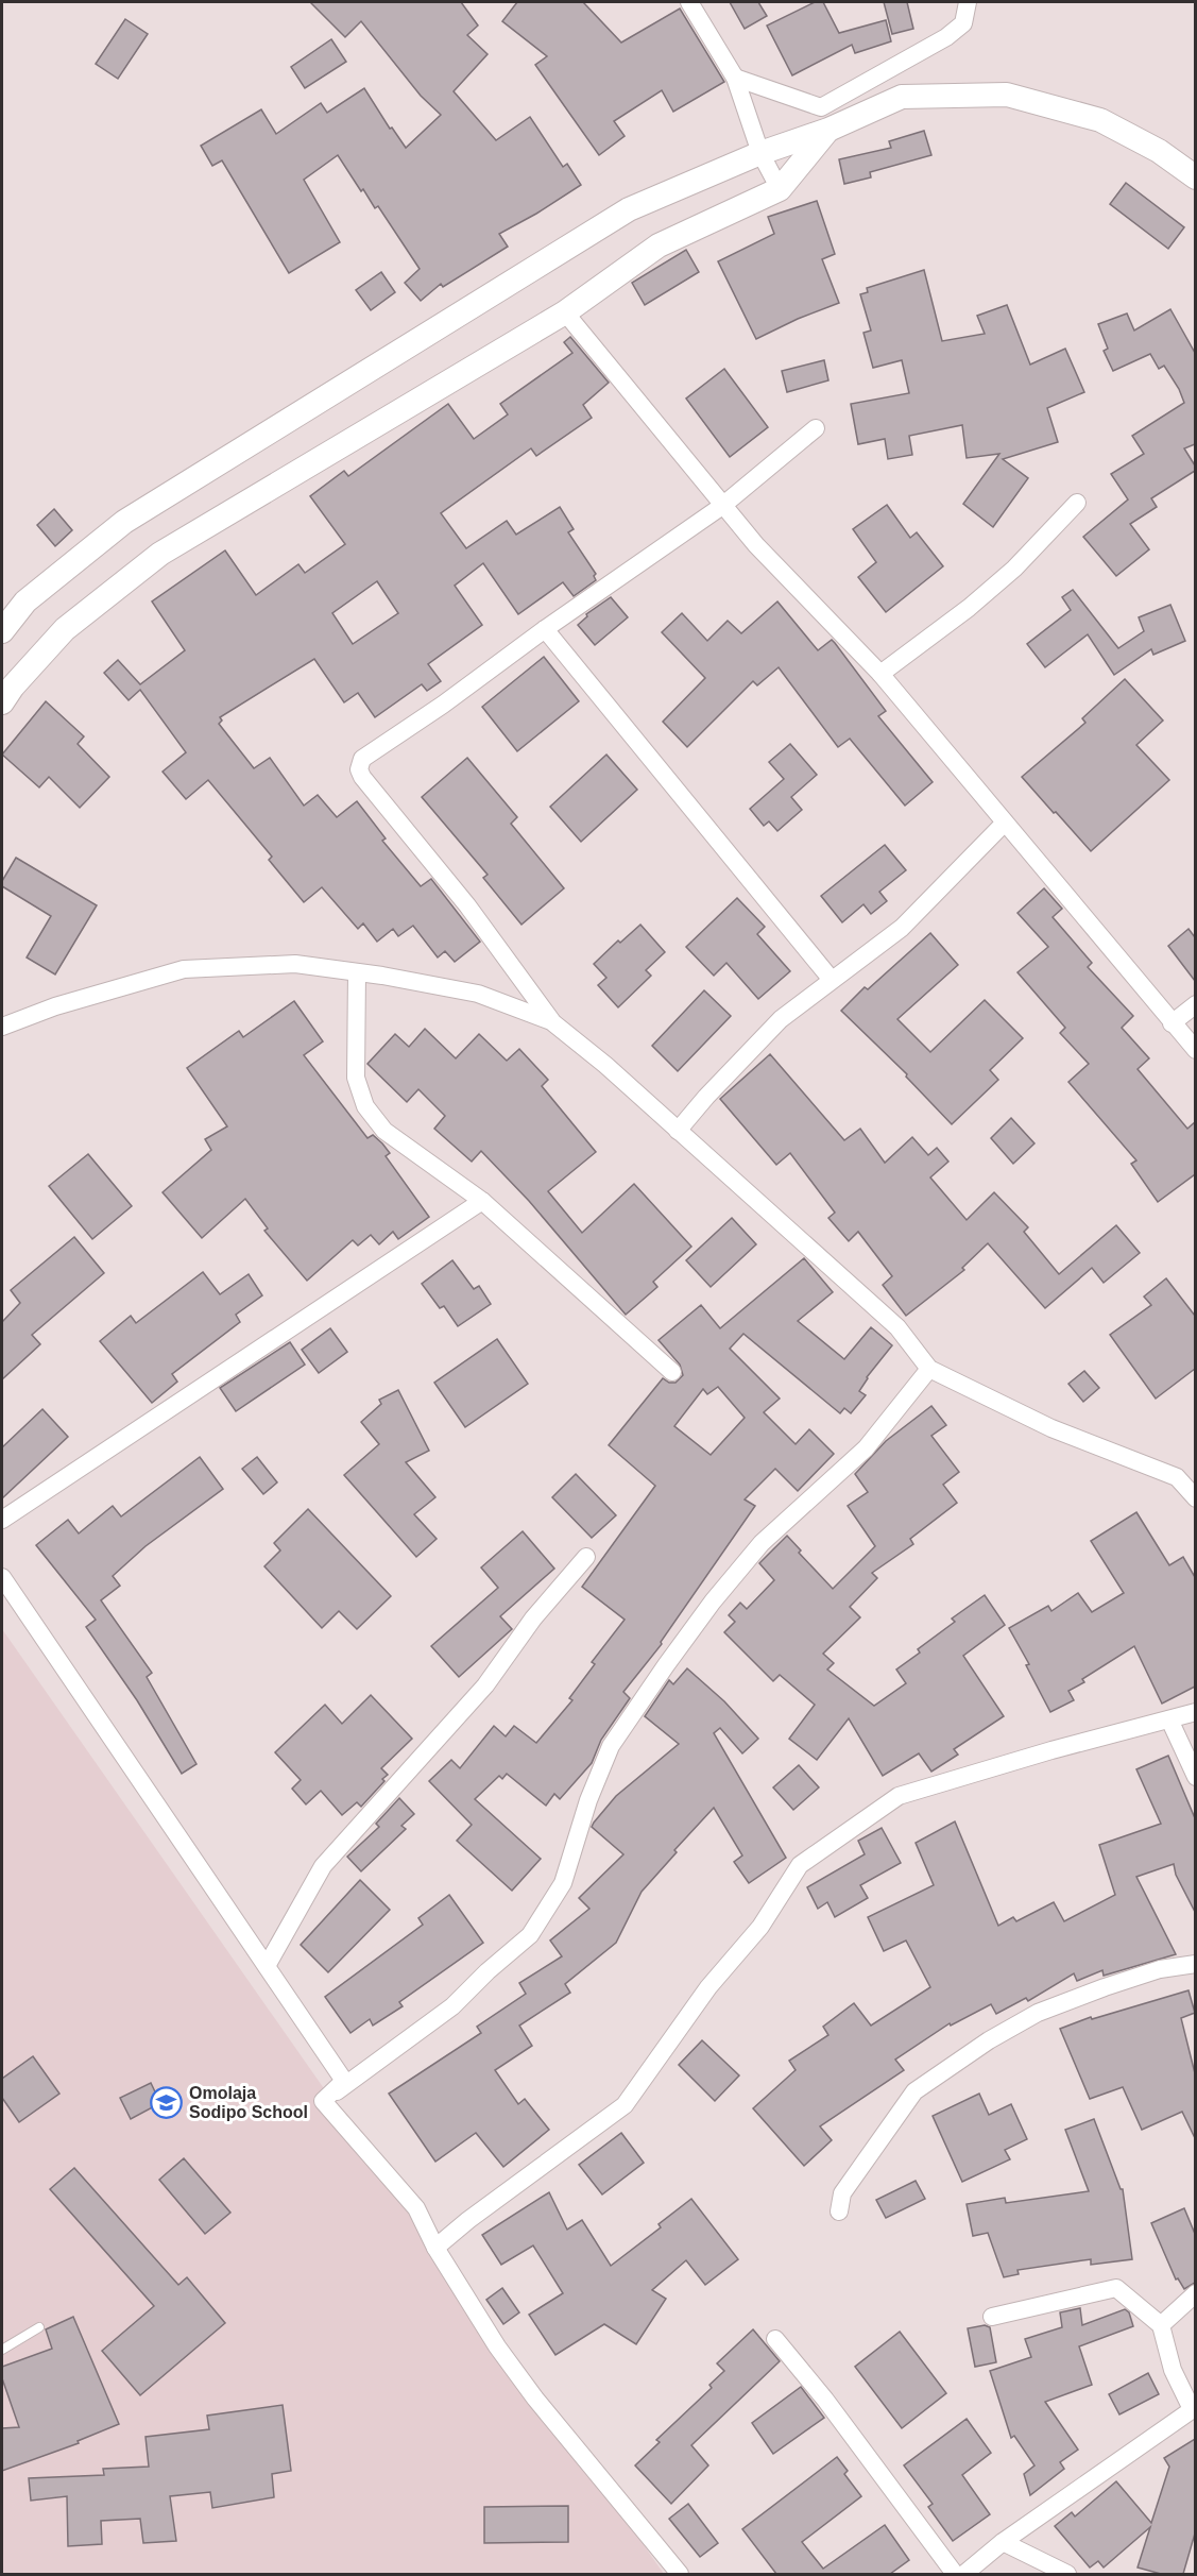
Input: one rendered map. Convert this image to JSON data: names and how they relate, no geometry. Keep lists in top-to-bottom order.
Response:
{
  "places": {
    "school or university": ["Omolaja Sodipo School"]
  }
}
